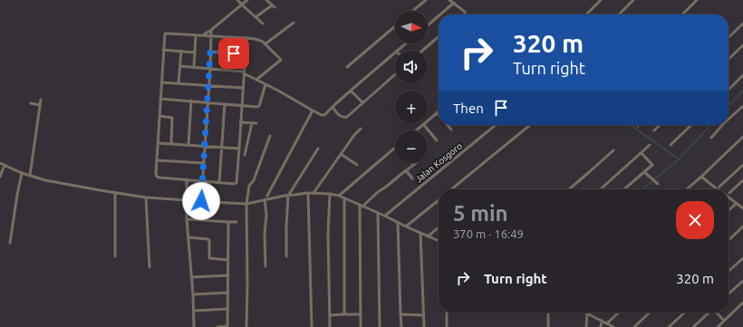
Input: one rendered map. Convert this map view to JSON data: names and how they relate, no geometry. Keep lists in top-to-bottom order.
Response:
{
  "streets": {
    "street": ["Jalan Kosgoro"]
  },
  "north": "right",
  "page": {
    "map_buttons": ["+", "−"],
    "turn": ["320 m", "Turn right"],
    "then": "Then",
    "heading": ["5 min", "370 m · 16:49"],
    "list": [
      {
        "name": "Turn right",
        "value": "320 m"
      }
    ]
  }
}
